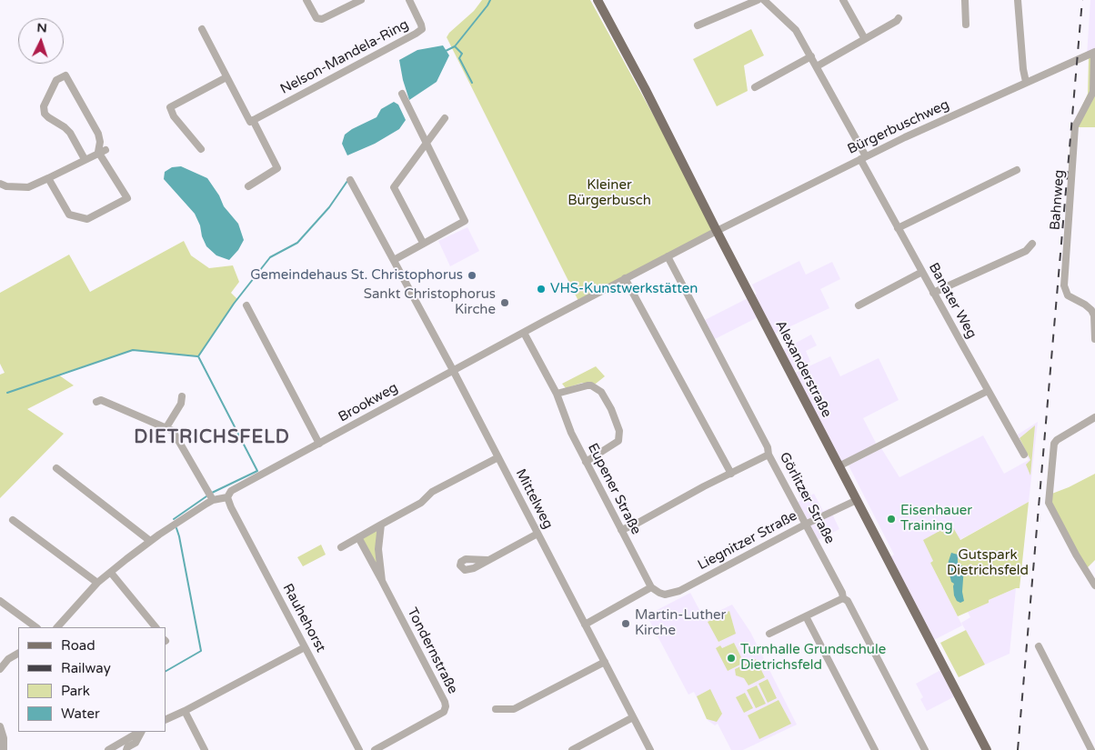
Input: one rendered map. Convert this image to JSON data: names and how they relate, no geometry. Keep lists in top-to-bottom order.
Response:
{
  "streets": {
    "main road": ["Alexanderstraße"],
    "street": [
      "Nelson-Mandela-Ring",
      "Bürgerbuschweg",
      "Bahnweg",
      "Banater Weg",
      "Brookweg",
      "Eupener Straße",
      "Görlitzer Straße",
      "Mittelweg",
      "Liegnitzer Straße",
      "Rauhehorst",
      "Tondernstraße"
    ]
  },
  "crossings": [
    ["Bürgerbuschweg", "Bahnweg"],
    ["Bürgerbuschweg", "Banater Weg"],
    ["Bürgerbuschweg", "Alexanderstraße"],
    ["Bürgerbuschweg", "Brookweg"],
    ["Alexanderstraße", "Brookweg"],
    ["Alexanderstraße", "Liegnitzer Straße"],
    ["Brookweg", "Eupener Straße"],
    ["Brookweg", "Görlitzer Straße"],
    ["Brookweg", "Mittelweg"],
    ["Brookweg", "Rauhehorst"],
    ["Eupener Straße", "Liegnitzer Straße"],
    ["Görlitzer Straße", "Liegnitzer Straße"]
  ],
  "districts": ["DIETRICHSFELD"],
  "parks": ["Kleiner Bürgerbusch", "Gutspark Dietrichsfeld"],
  "places": [
    "Gemeindehaus St. Christophorus",
    "VHS-Kunstwerkstätten",
    "Sankt Christophorus Kirche",
    "Eisenhauer Training",
    "Martin-Luther Kirche",
    "Turnhalle Grundschule Dietrichsfeld"
  ],
  "legend": [
    "Road",
    "Railway",
    "Park",
    "Water"
  ],
  "north": "top"
}
